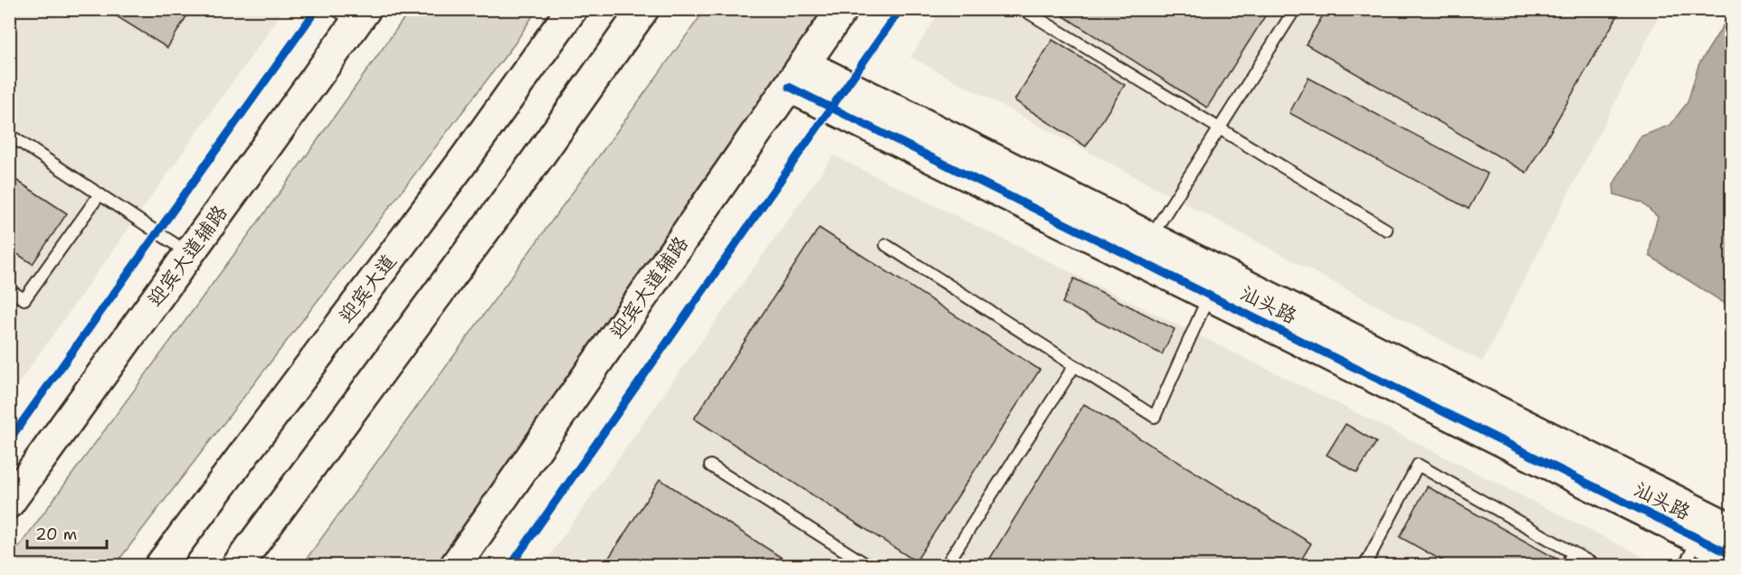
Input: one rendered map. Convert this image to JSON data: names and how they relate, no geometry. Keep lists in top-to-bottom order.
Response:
{
  "streets": {
    "main road": ["迎宾大道辅路", "迎宾大道", "汕头路"]
  },
  "crossings": [
    ["迎宾大道辅路", "汕头路"]
  ],
  "scale_bar": "20 m"
}
